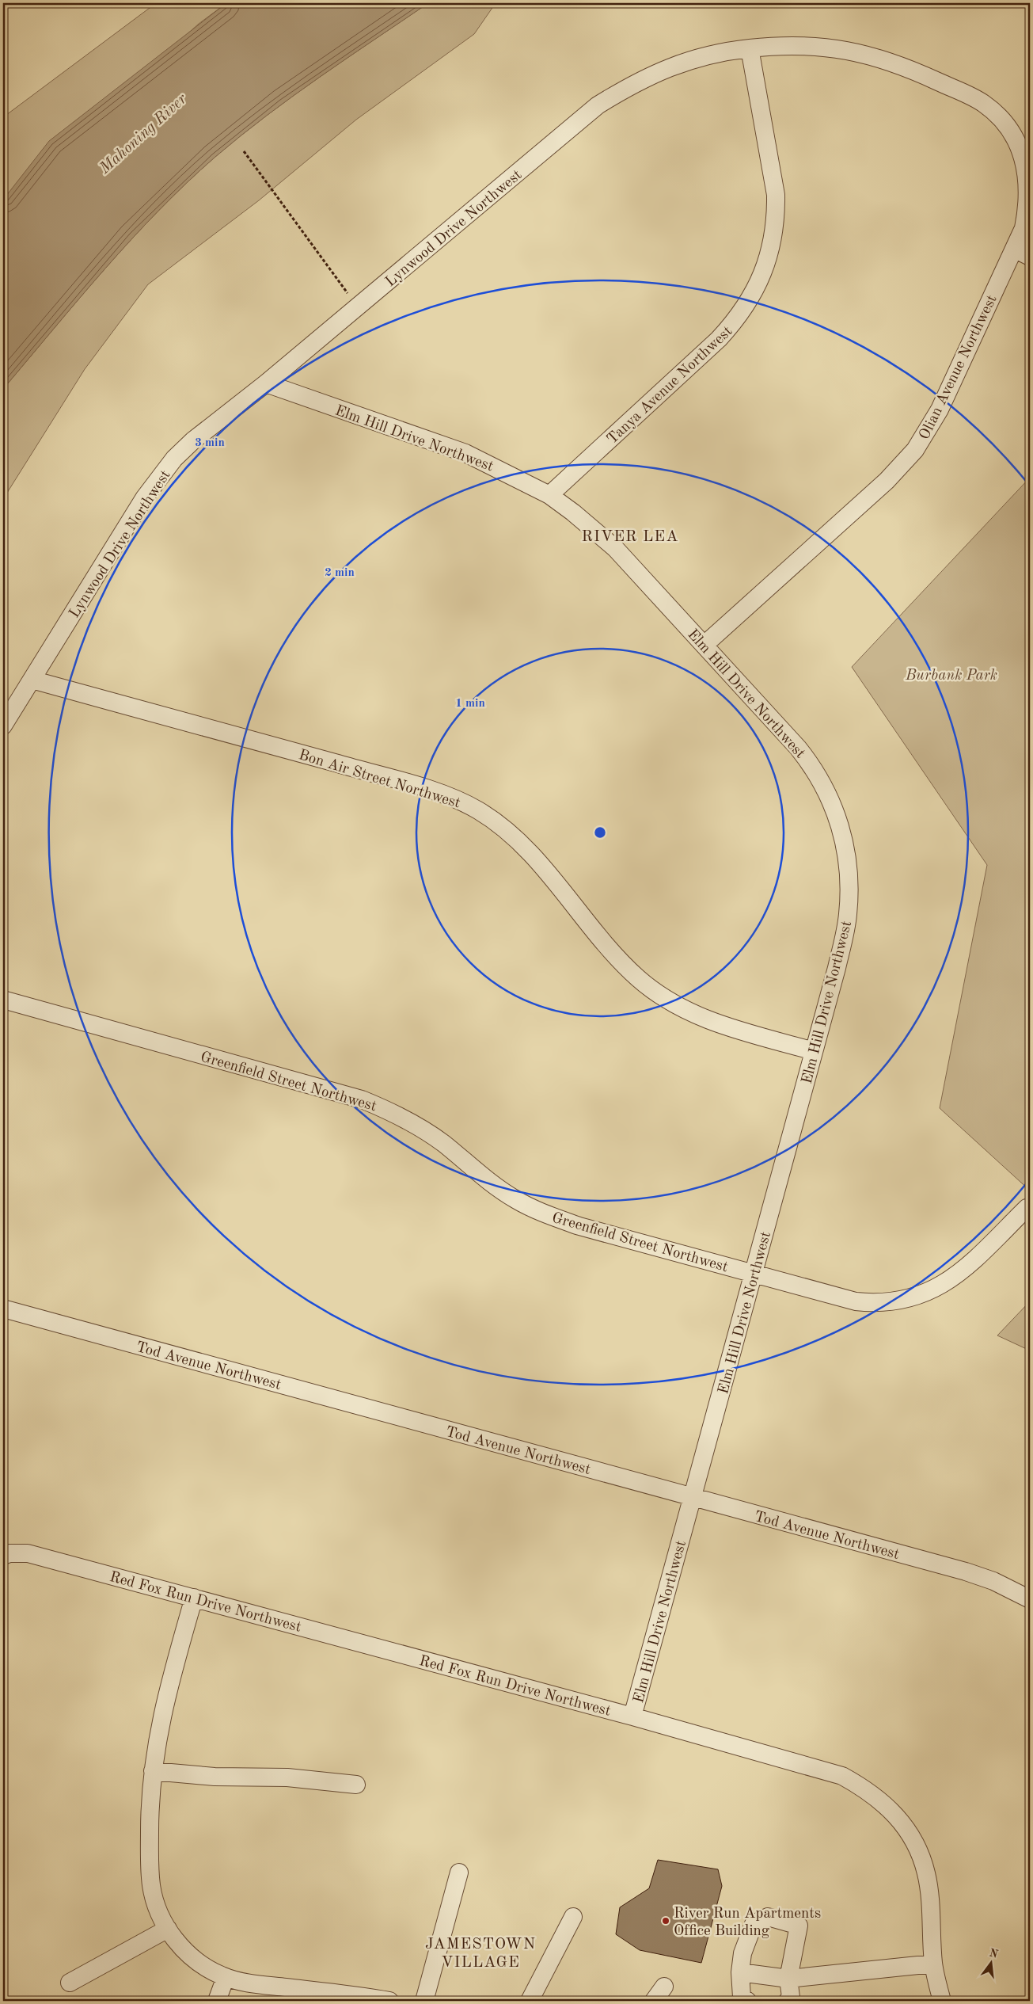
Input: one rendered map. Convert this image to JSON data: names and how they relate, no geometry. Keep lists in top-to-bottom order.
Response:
{
  "streets": {
    "street": [
      "Lynwood Drive Northwest",
      "Olian Avenue Northwest",
      "Tanya Avenue Northwest",
      "Elm Hill Drive Northwest",
      "Bon Air Street Northwest",
      "Greenfield Street Northwest",
      "Tod Avenue Northwest",
      "Red Fox Run Drive Northwest"
    ]
  },
  "crossings": [
    ["Lynwood Drive Northwest", "Olian Avenue Northwest"],
    ["Lynwood Drive Northwest", "Tanya Avenue Northwest"],
    ["Lynwood Drive Northwest", "Elm Hill Drive Northwest"],
    ["Lynwood Drive Northwest", "Bon Air Street Northwest"],
    ["Olian Avenue Northwest", "Elm Hill Drive Northwest"],
    ["Tanya Avenue Northwest", "Elm Hill Drive Northwest"],
    ["Elm Hill Drive Northwest", "Bon Air Street Northwest"],
    ["Elm Hill Drive Northwest", "Greenfield Street Northwest"],
    ["Elm Hill Drive Northwest", "Tod Avenue Northwest"],
    ["Elm Hill Drive Northwest", "Red Fox Run Drive Northwest"]
  ],
  "districts": ["RIVER LEA", "JAMESTOWN VILLAGE"],
  "water": ["Mahoning River"],
  "parks": ["Burbank Park"],
  "places": ["River Run Apartments Office Building"],
  "north": "top",
  "rings": ["3 min", "2 min", "1 min"]
}
